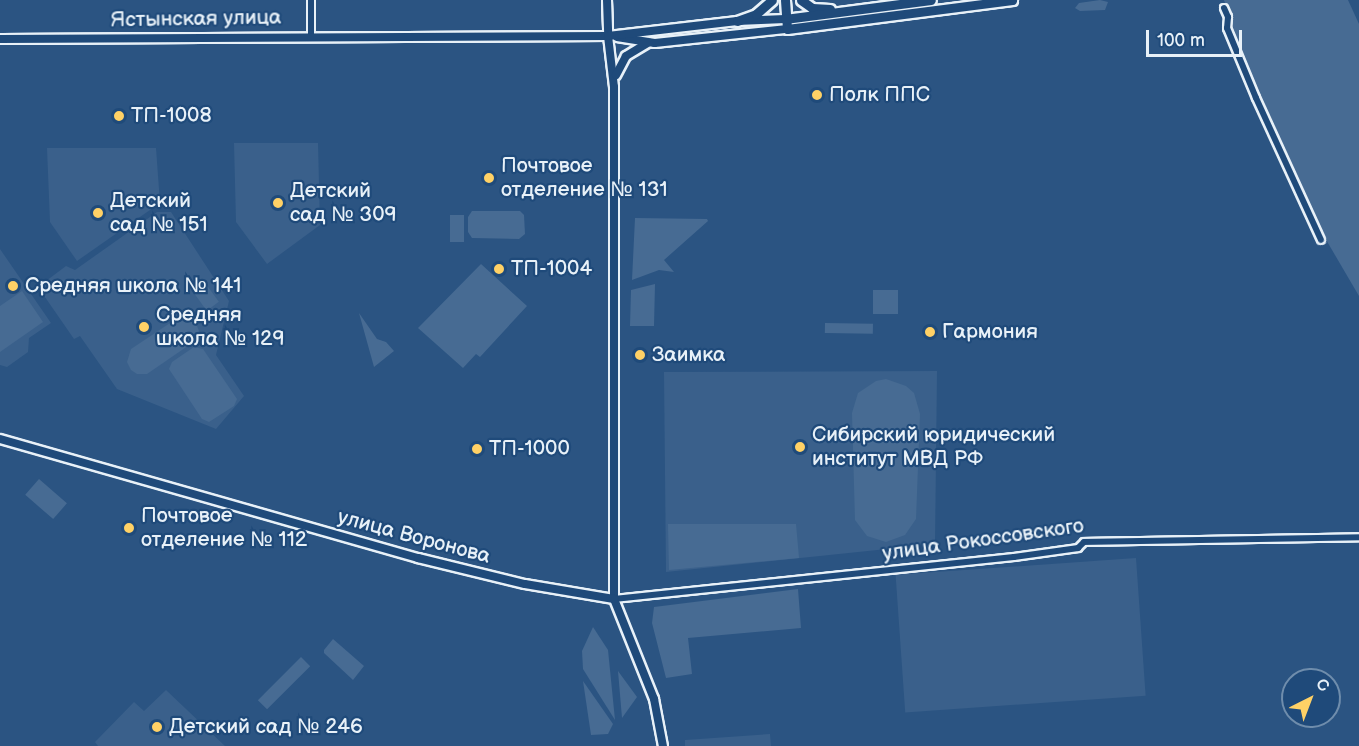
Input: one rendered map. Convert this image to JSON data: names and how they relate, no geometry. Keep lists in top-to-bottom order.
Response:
{
  "streets": {
    "main road": ["Ястынская улица", "улица Воронова"],
    "street": ["улица Рокоссовского"]
  },
  "crossings": [
    ["улица Воронова", "улица Рокоссовского"]
  ],
  "places": [
    "Полк ППС",
    "ТП-1008",
    "Почтовое отделение № 131",
    "Детский сад № 309",
    "Детский сад № 151",
    "ТП-1004",
    "Средняя школа № 141",
    "Средняя школа № 129",
    "Гармония",
    "Заимка",
    "Сибирский юридический институт МВД РФ",
    "ТП-1000",
    "Почтовое отделение № 112",
    "Детский сад № 246"
  ],
  "scale_bar": "100 m",
  "north": "top right"
}
